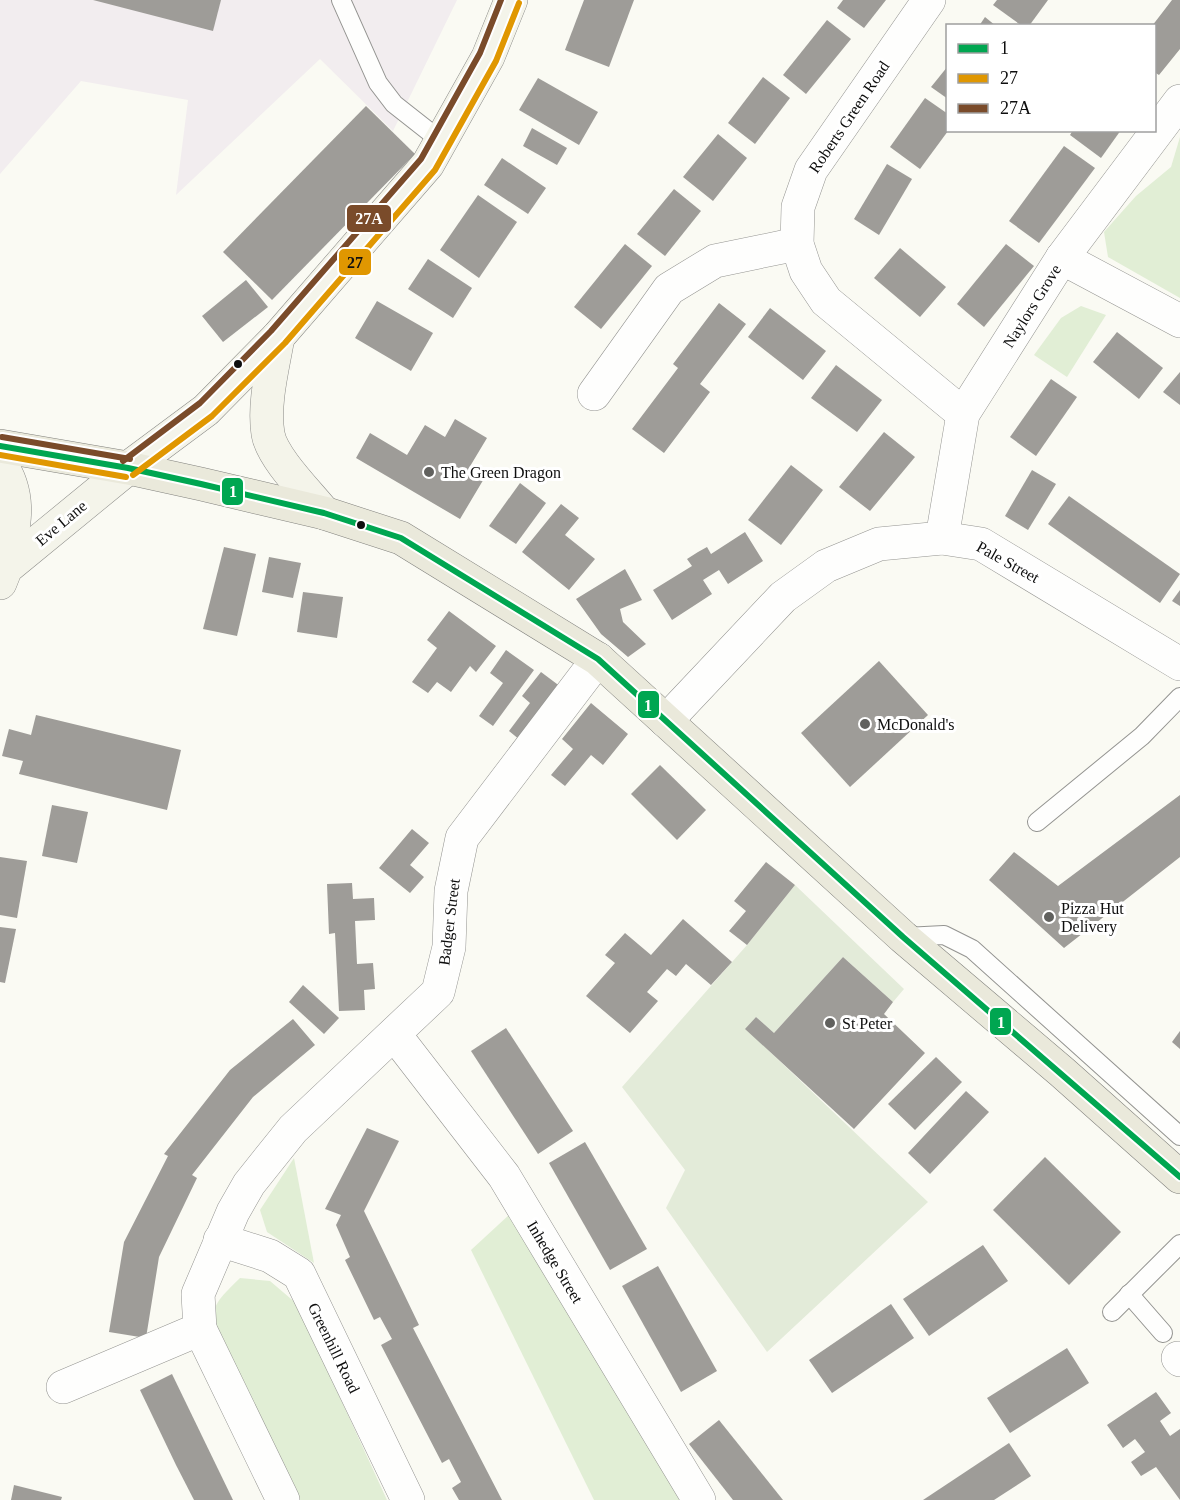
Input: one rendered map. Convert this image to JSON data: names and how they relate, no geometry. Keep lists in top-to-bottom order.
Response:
{
  "streets": {
    "main road": ["Eve Lane"],
    "street": [
      "Roberts Green Road",
      "Naylors Grove",
      "Pale Street",
      "Badger Street",
      "Inhedge Street",
      "Greenhill Road"
    ]
  },
  "crossings": [
    ["Roberts Green Road", "Naylors Grove"],
    ["Naylors Grove", "Pale Street"],
    ["Badger Street", "Inhedge Street"],
    ["Badger Street", "Greenhill Road"]
  ],
  "places": [
    "The Green Dragon",
    "McDonald's",
    "Pizza Hut Delivery",
    "St Peter"
  ],
  "lines": ["transit line 27A", "transit line 27", "transit line 1"],
  "legend": ["1", "27", "27A"]
}
